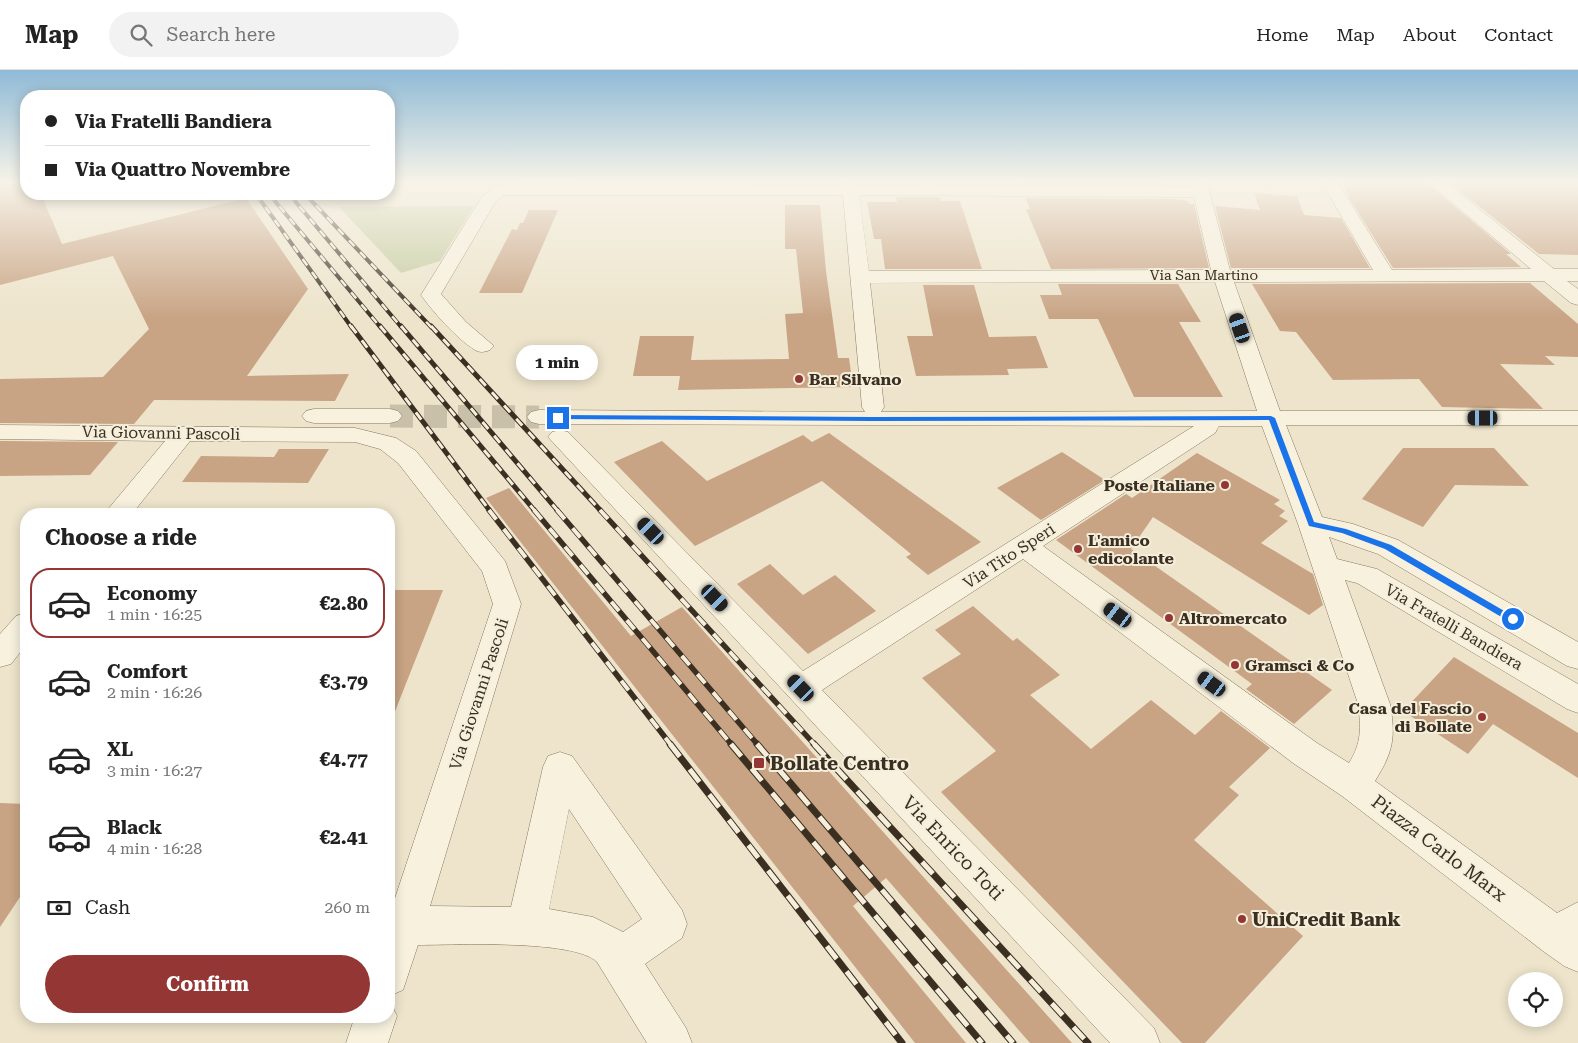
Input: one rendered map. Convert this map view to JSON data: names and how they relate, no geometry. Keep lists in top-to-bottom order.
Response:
{
  "streets": {
    "street": [
      "Via San Martino",
      "Via Giovanni Pascoli",
      "Via Tito Speri",
      "Via Fratelli Bandiera",
      "Via Enrico Toti",
      "Piazza Carlo Marx"
    ]
  },
  "crossings": [
    ["Via San Martino", "Piazza Carlo Marx"],
    ["Via Tito Speri", "Via Enrico Toti"],
    ["Via Fratelli Bandiera", "Piazza Carlo Marx"]
  ],
  "places": {
    "other": [
      "Bar Silvano",
      "Poste Italiane",
      "L'amico edicolante",
      "Altromercato",
      "Gramsci & Co",
      "Casa del Fascio di Bollate",
      "UniCredit Bank"
    ],
    "transit": ["Bollate Centro"]
  },
  "page": {
    "header": "Map",
    "search": "Search here",
    "nav": [
      "Home",
      "Map",
      "About",
      "Contact"
    ],
    "banner": ["Via Fratelli Bandiera", "Via Quattro Novembre"],
    "bubble": "1 min",
    "heading": "Choose a ride",
    "list": [
      {
        "name": "Economy",
        "note": "1 min · 16:25",
        "value": "€2.80"
      },
      {
        "name": "Comfort",
        "note": "2 min · 16:26",
        "value": "€3.79"
      },
      {
        "name": "XL",
        "note": "3 min · 16:27",
        "value": "€4.77"
      },
      {
        "name": "Black",
        "note": "4 min · 16:28",
        "value": "€2.41"
      }
    ],
    "pay": ["Cash", "260 m"],
    "buttons": "Confirm"
  }
}
